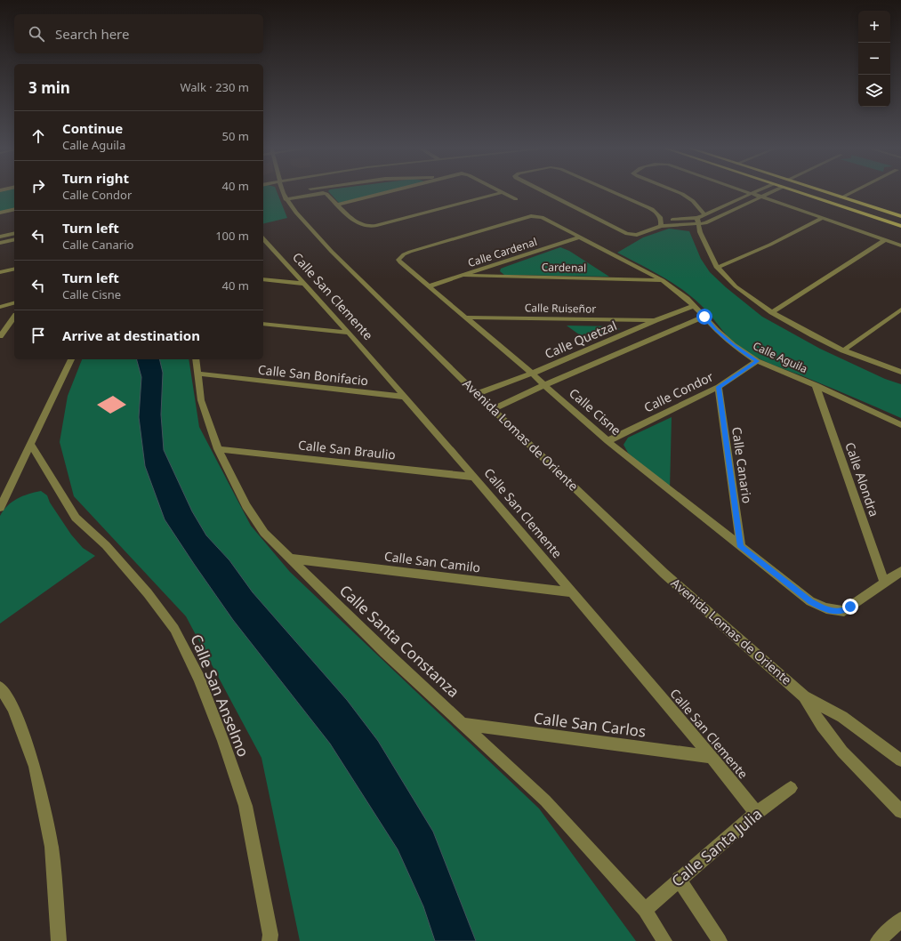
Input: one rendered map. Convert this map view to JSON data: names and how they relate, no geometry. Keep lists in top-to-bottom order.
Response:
{
  "streets": {
    "street": [
      "Calle Cardenal",
      "Cardenal",
      "Calle San Clemente",
      "Calle Ruiseñor",
      "Calle Quetzal",
      "Calle Aguila",
      "Calle San Bonifacio",
      "Calle Condor",
      "Calle Cisne",
      "Avenida Lomas de Oriente",
      "Calle San Braulio",
      "Calle Canario",
      "Calle Alondra",
      "Calle San Camilo",
      "Calle Santa Constanza",
      "Calle San Anselmo",
      "Calle San Carlos",
      "Calle Santa Julia"
    ]
  },
  "crossings": [
    ["Calle Cardenal", "Cardenal"],
    ["Calle Cardenal", "Calle Aguila"],
    ["Calle Cardenal", "Calle Cisne"],
    ["Cardenal", "Calle Aguila"],
    ["Calle San Clemente", "Calle San Bonifacio"],
    ["Calle San Clemente", "Calle San Braulio"],
    ["Calle San Clemente", "Calle San Camilo"],
    ["Calle San Clemente", "Calle San Carlos"],
    ["Calle San Clemente", "Calle Santa Julia"],
    ["Calle Ruiseñor", "Calle Quetzal"],
    ["Calle Ruiseñor", "Calle Cisne"],
    ["Calle Quetzal", "Calle Aguila"],
    ["Calle Quetzal", "Calle Cisne"],
    ["Calle Quetzal", "Avenida Lomas de Oriente"],
    ["Calle Aguila", "Calle Condor"],
    ["Calle Aguila", "Calle Cisne"],
    ["Calle Aguila", "Calle Alondra"],
    ["Calle San Bonifacio", "Calle Santa Constanza"],
    ["Calle Condor", "Calle Cisne"],
    ["Calle Condor", "Calle Canario"],
    ["Calle Cisne", "Calle Canario"],
    ["Calle Cisne", "Calle Alondra"],
    ["Calle San Braulio", "Calle Santa Constanza"],
    ["Calle San Camilo", "Calle Santa Constanza"],
    ["Calle Santa Constanza", "Calle San Carlos"],
    ["Calle Santa Constanza", "Calle Santa Julia"]
  ],
  "page": {
    "map_buttons": ["+", "−"],
    "search": "Search here",
    "heading": ["3 min", "Walk · 230 m"],
    "list": [
      ["Continue", "Calle Aguila", "50 m"],
      ["Turn right", "Calle Condor", "40 m"],
      ["Turn left", "Calle Canario", "100 m"],
      ["Turn left", "Calle Cisne", "40 m"],
      "Arrive at destination"
    ]
  }
}
